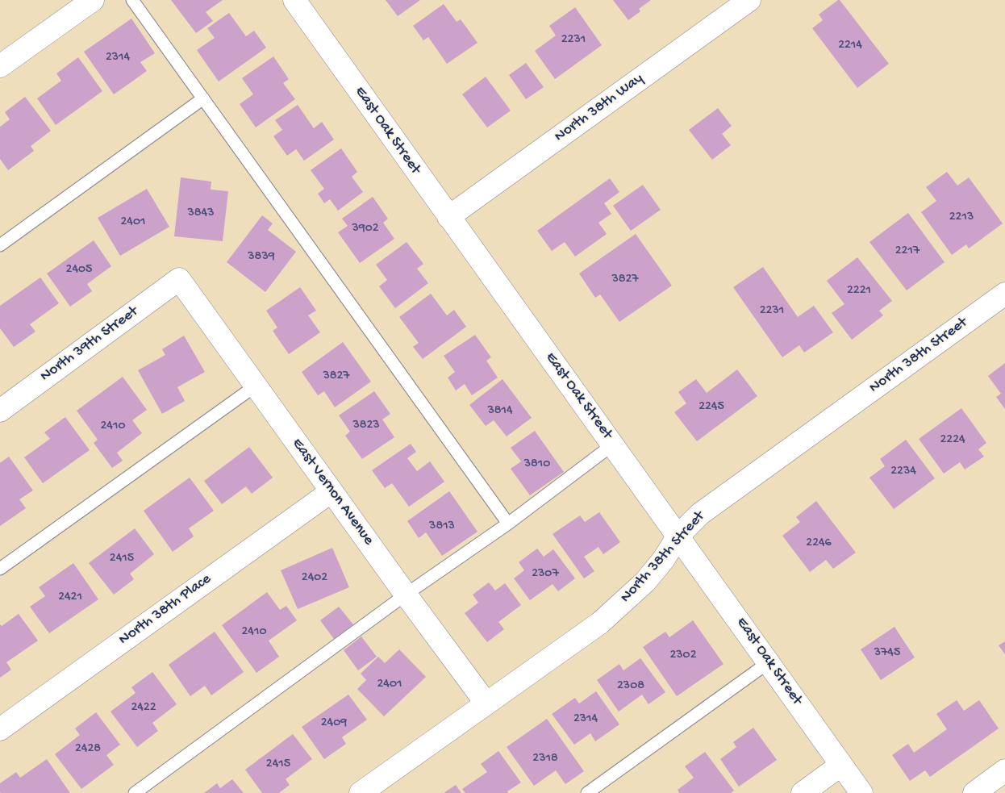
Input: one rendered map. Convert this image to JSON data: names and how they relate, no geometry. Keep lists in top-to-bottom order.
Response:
{
  "streets": {
    "street": [
      "North 38th Way",
      "East Oak Street",
      "North 39th Street",
      "North 38th Street",
      "East Vernon Avenue",
      "North 38th Place"
    ]
  },
  "crossings": [
    ["North 38th Way", "East Oak Street"],
    ["East Oak Street", "North 38th Street"],
    ["North 39th Street", "East Vernon Avenue"],
    ["North 38th Street", "East Vernon Avenue"],
    ["East Vernon Avenue", "North 38th Place"]
  ],
  "house_numbers": [
    "2231",
    "2214",
    "2314",
    "3843",
    "2213",
    "2401",
    "3902",
    "2217",
    "3839",
    "2405",
    "3827",
    "2221",
    "2231",
    "3827",
    "2245",
    "3814",
    "3823",
    "2410",
    "2224",
    "3810",
    "2234",
    "3813",
    "2246",
    "2415",
    "2307",
    "2402",
    "2421",
    "2410",
    "3745",
    "2302",
    "2401",
    "2308",
    "2422",
    "2314",
    "2409",
    "2428",
    "2318",
    "2415"
  ]
}
